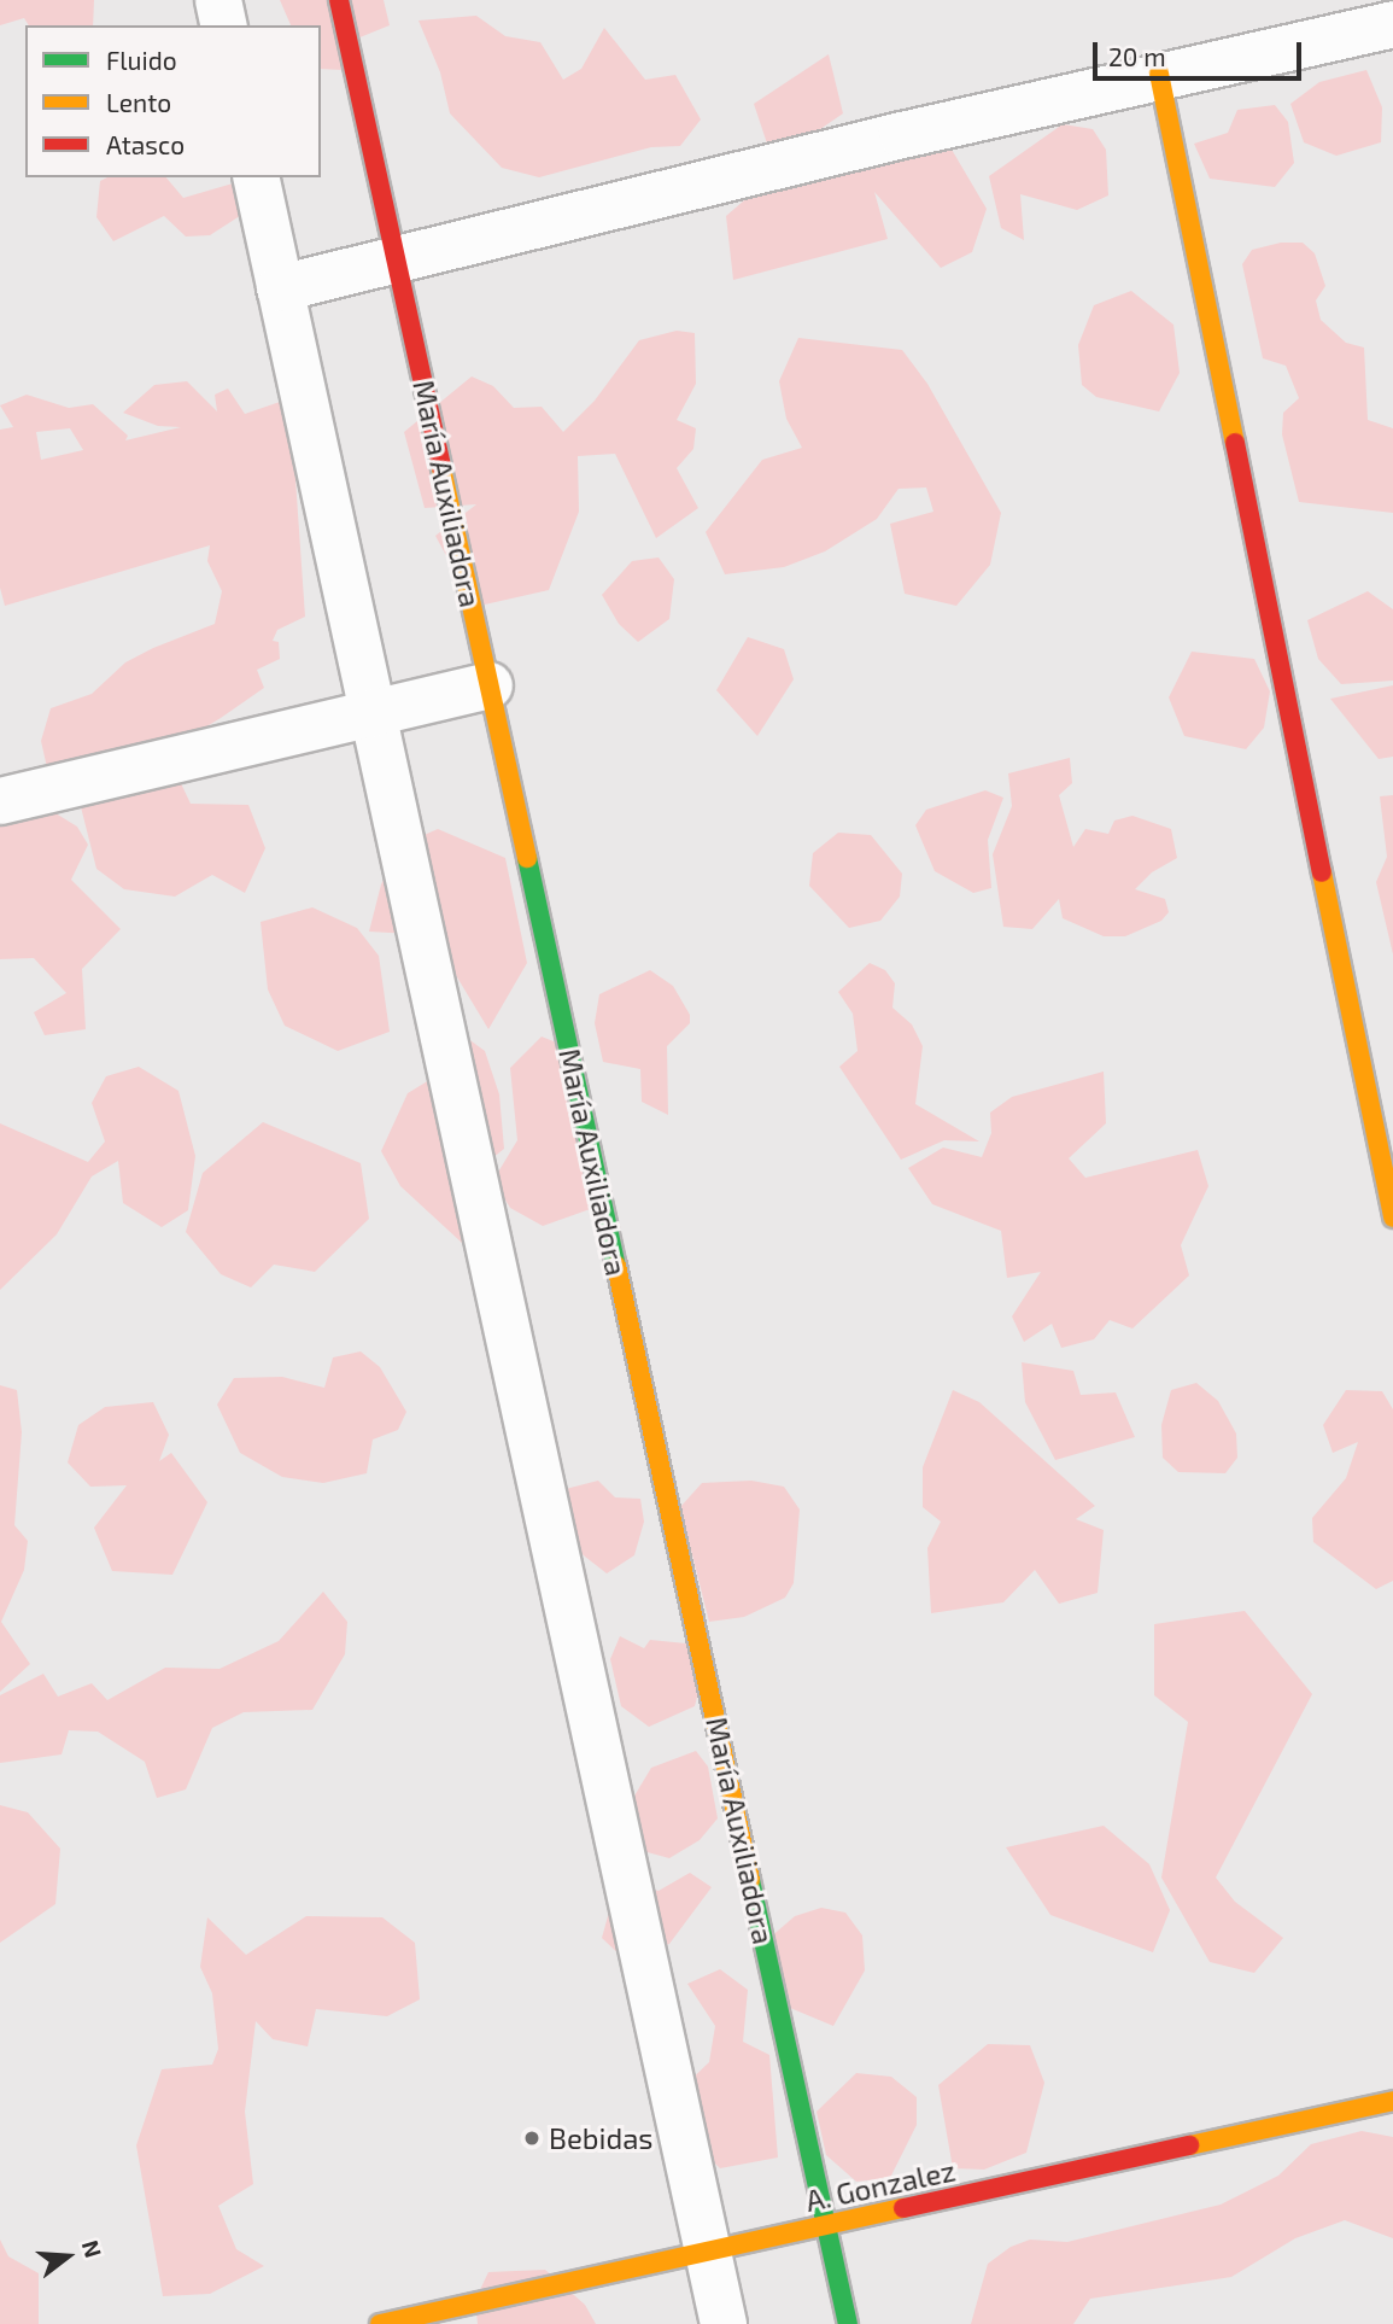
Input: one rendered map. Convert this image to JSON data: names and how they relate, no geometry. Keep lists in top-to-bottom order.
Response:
{
  "streets": {
    "street": ["María Auxiliadora", "A. Gonzalez"]
  },
  "crossings": [
    ["María Auxiliadora", "A. Gonzalez"]
  ],
  "places": ["Bebidas"],
  "legend": ["Fluido", "Lento", "Atasco"],
  "scale_bar": "20 m",
  "north": "right"
}
